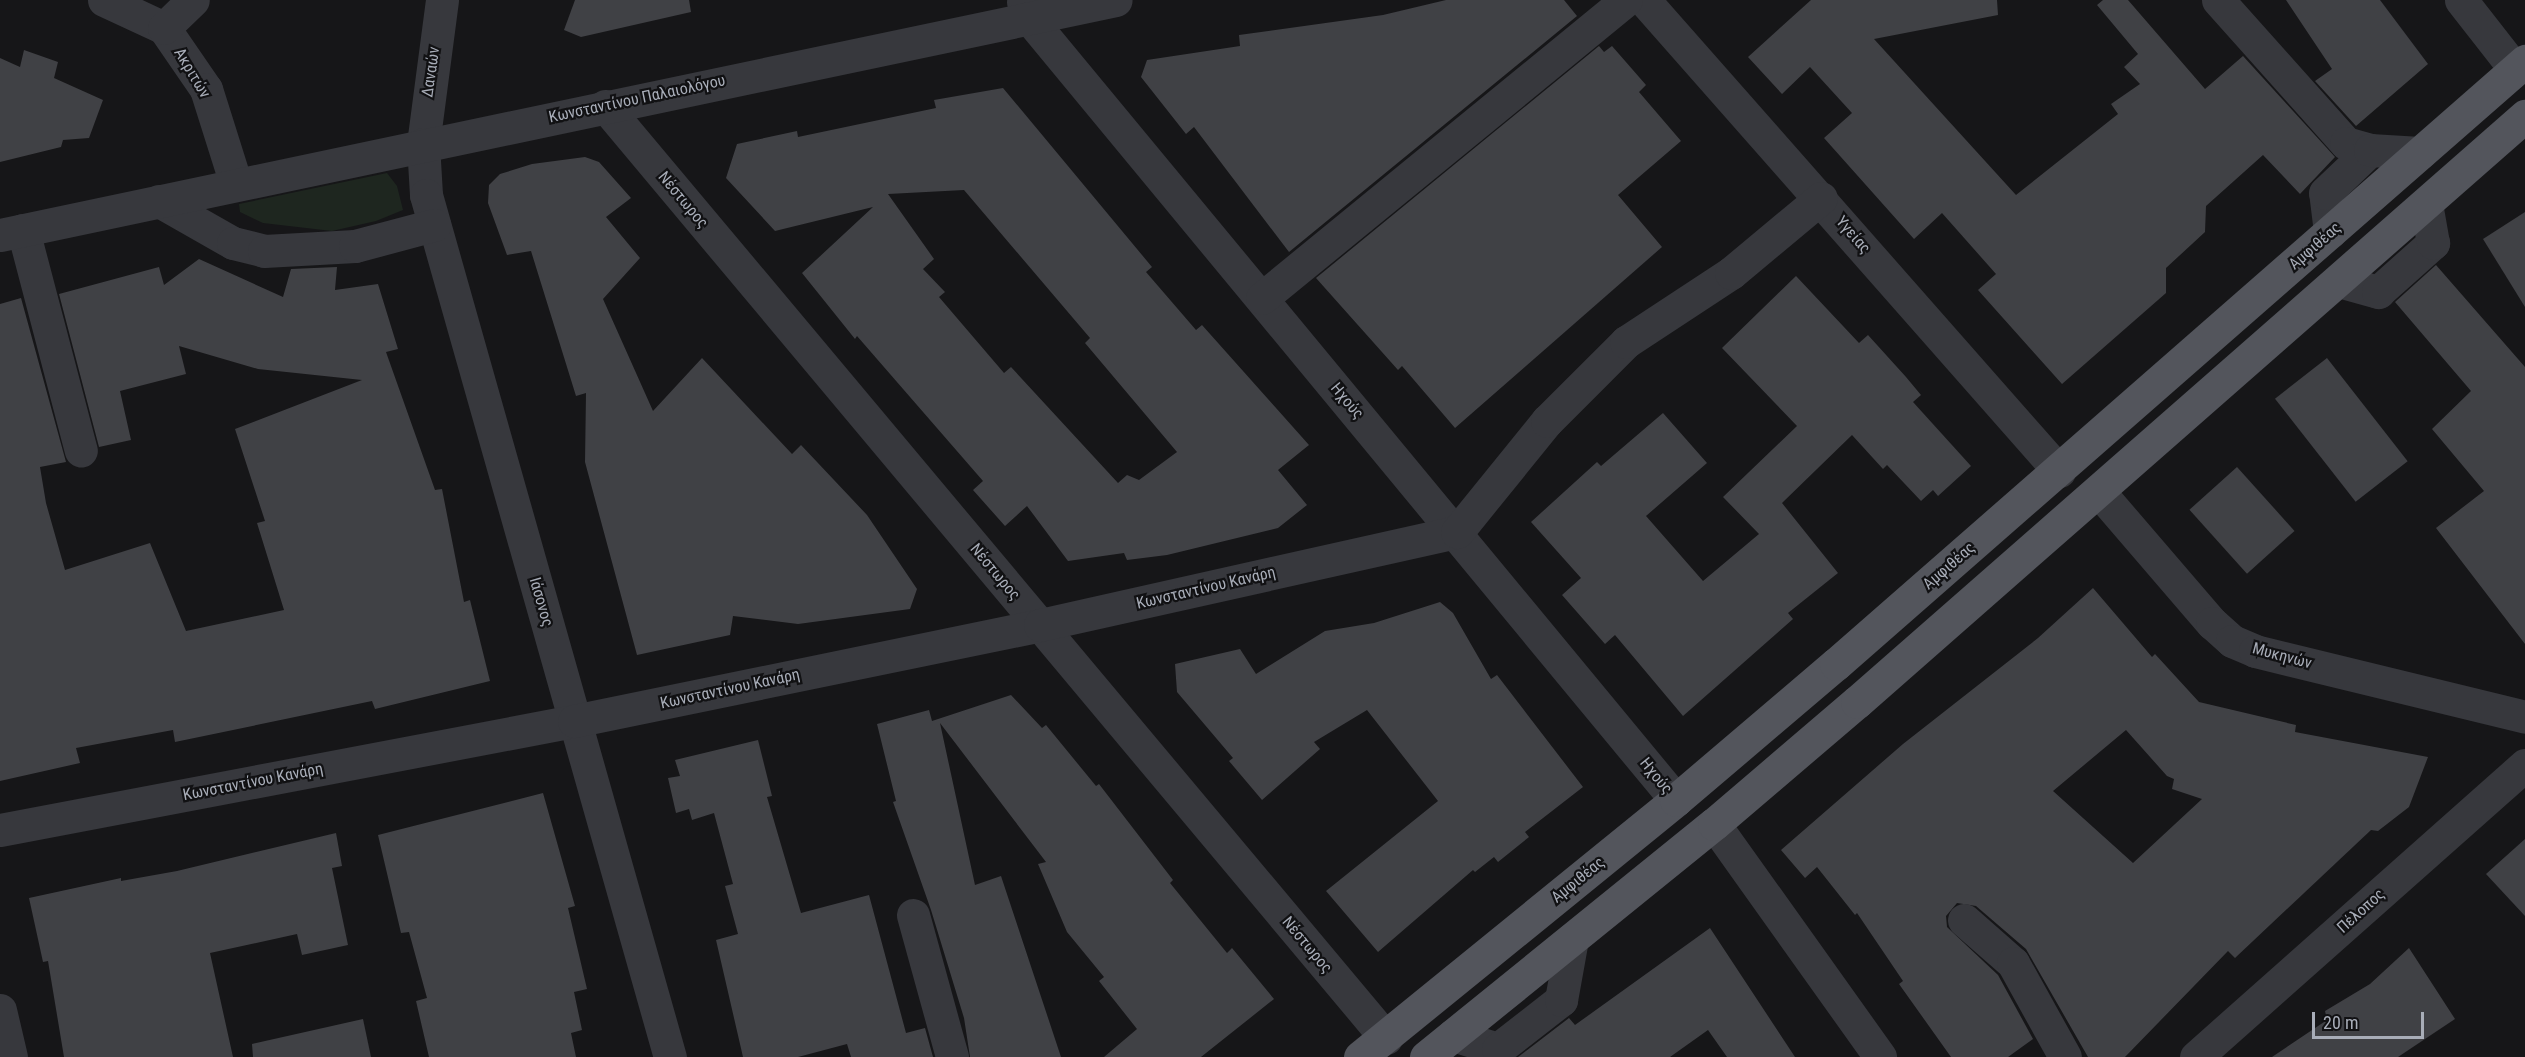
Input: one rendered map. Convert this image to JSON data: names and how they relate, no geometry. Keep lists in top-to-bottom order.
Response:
{
  "streets": {
    "main road": ["Αμφιθέας"],
    "street": [
      "Δαναών",
      "Ακριτών",
      "Κωνσταντίνου Παλαιολόγου",
      "Νέστωρος",
      "Υγείας",
      "Ηχούς",
      "Κωνσταντίνου Κανάρη",
      "Ιάσονος",
      "Μυκηνών",
      "Πέλοπος"
    ]
  },
  "crossings": [
    ["Δαναών", "Κωνσταντίνου Παλαιολόγου"],
    ["Δαναών", "Ιάσονος"],
    ["Ακριτών", "Κωνσταντίνου Παλαιολόγου"],
    ["Κωνσταντίνου Παλαιολόγου", "Νέστωρος"],
    ["Κωνσταντίνου Παλαιολόγου", "Ηχούς"],
    ["Κωνσταντίνου Παλαιολόγου", "Ιάσονος"],
    ["Νέστωρος", "Αμφιθέας"],
    ["Νέστωρος", "Κωνσταντίνου Κανάρη"],
    ["Υγείας", "Αμφιθέας"],
    ["Αμφιθέας", "Ηχούς"],
    ["Ηχούς", "Κωνσταντίνου Κανάρη"],
    ["Κωνσταντίνου Κανάρη", "Ιάσονος"]
  ],
  "scale_bar": "20 m"
}
